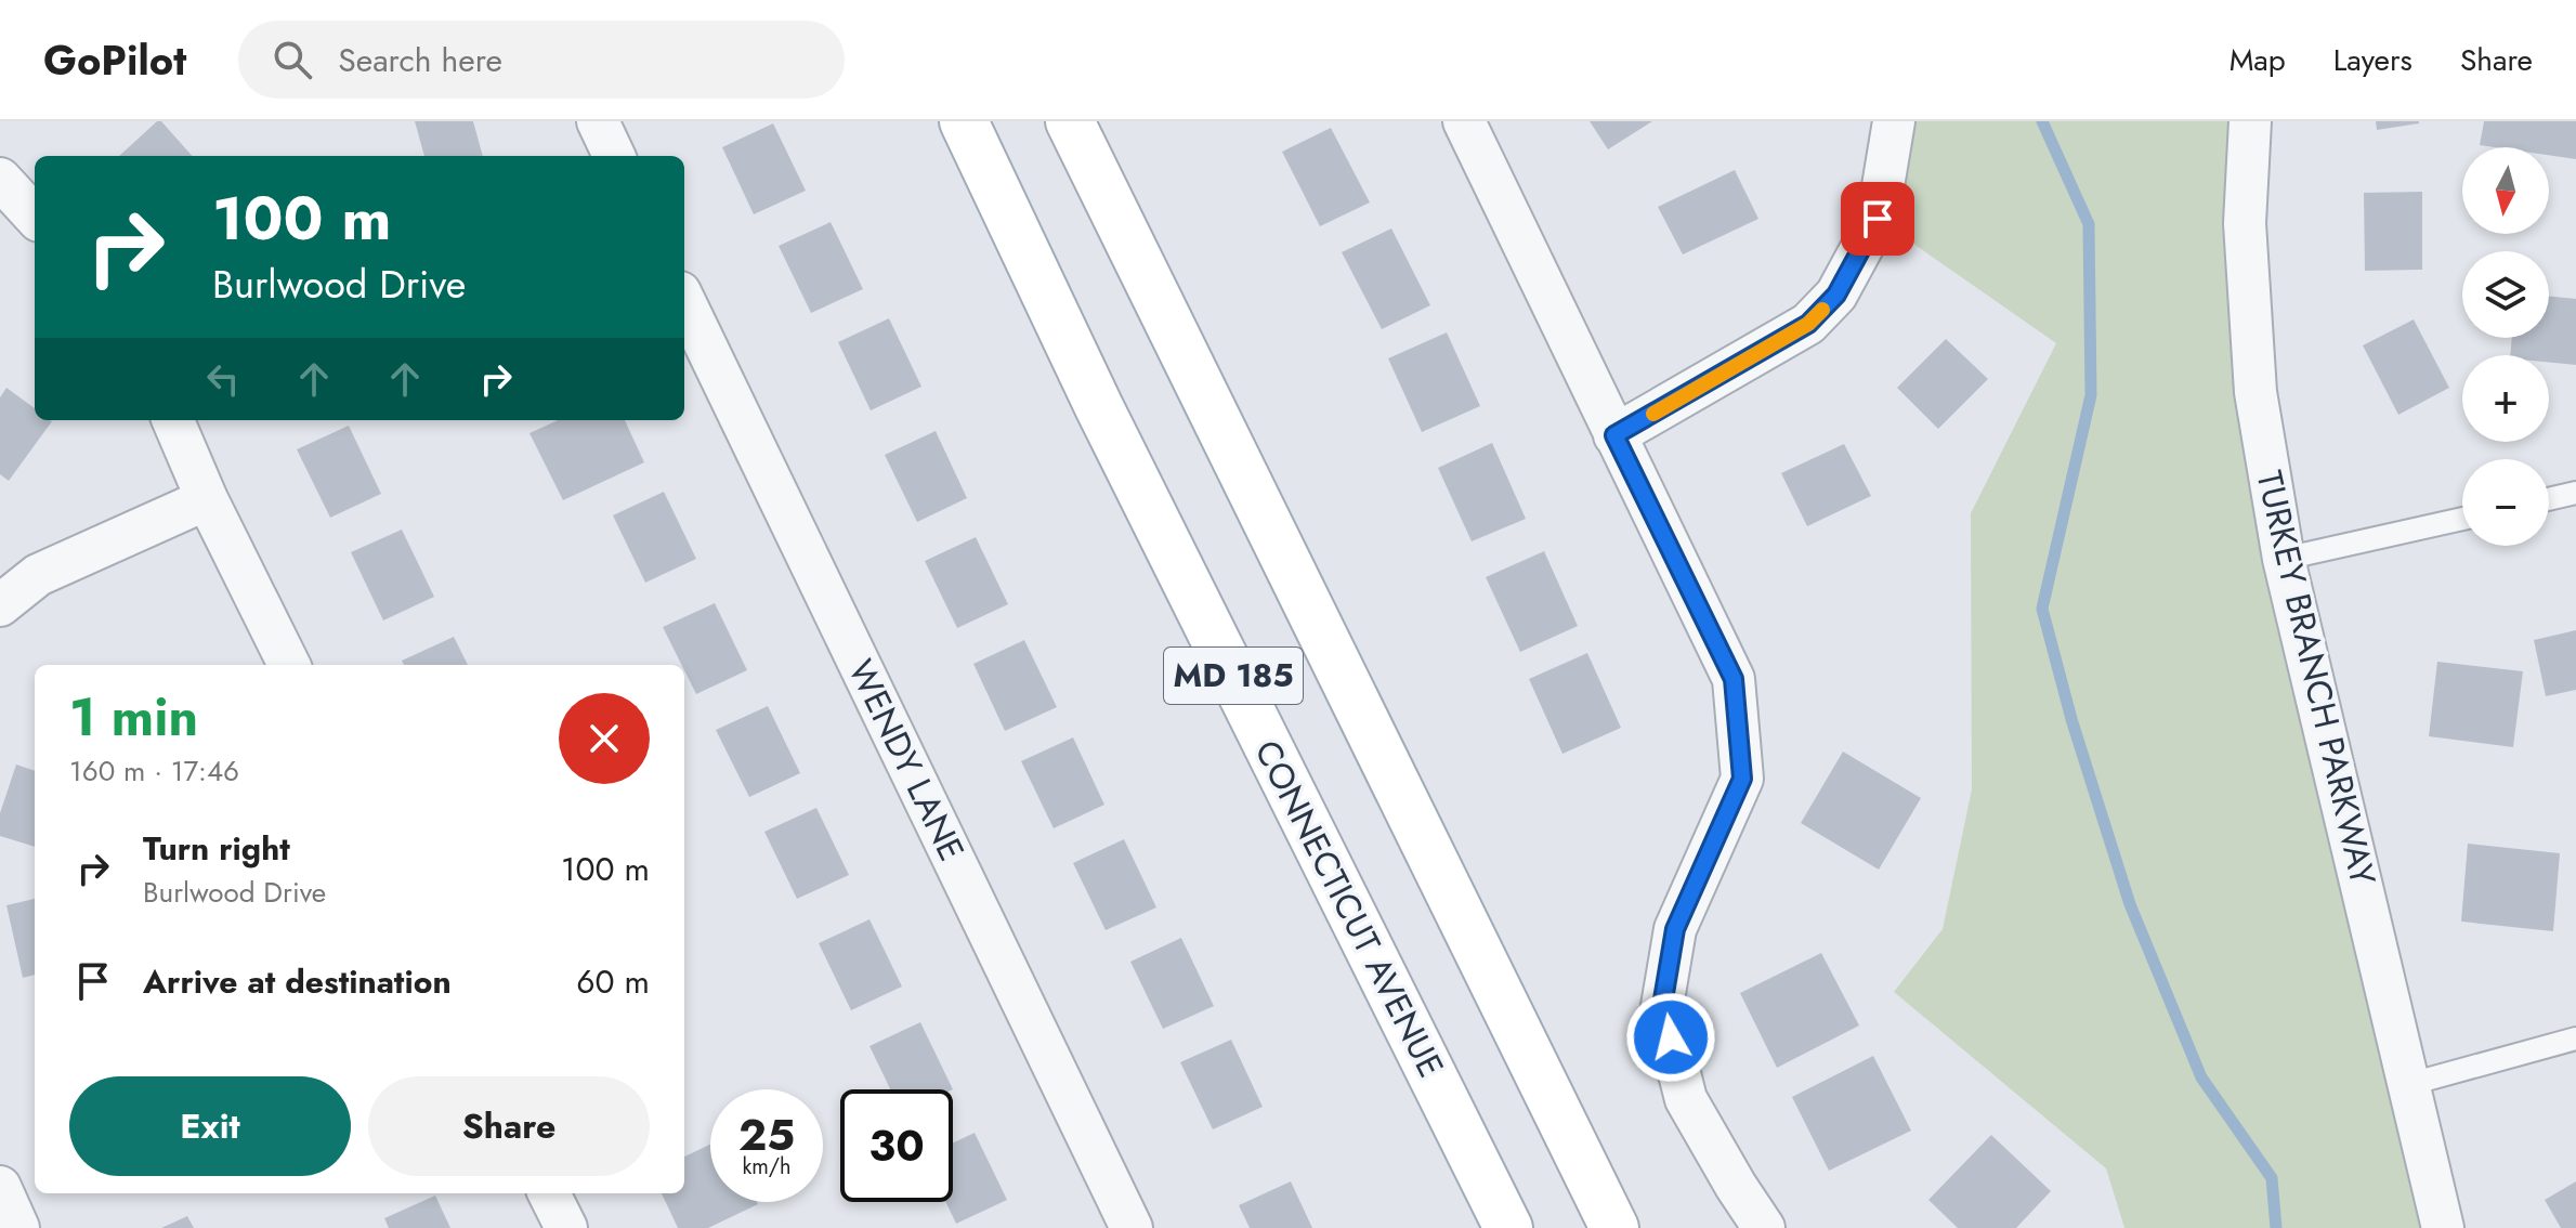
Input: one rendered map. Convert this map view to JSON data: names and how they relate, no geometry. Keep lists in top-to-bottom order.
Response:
{
  "streets": {
    "main road": ["MD 185", "CONNECTICUT AVENUE"],
    "street": ["TURKEY BRANCH PARKWAY", "WENDY LANE"]
  },
  "north": "bottom",
  "page": {
    "header": "GoPilot",
    "search": "Search here",
    "nav": ["Map", "Layers", "Share"],
    "map_buttons": ["+", "−"],
    "turn": ["100 m", "Burlwood Drive"],
    "heading": ["1 min", "160 m · 17:46"],
    "list": [
      {
        "name": "Turn right",
        "note": "Burlwood Drive",
        "value": "100 m"
      },
      {
        "name": "Arrive at destination",
        "value": "60 m"
      }
    ],
    "buttons": ["Exit", "Share"],
    "speed": "25 km/h",
    "limit": "30"
  }
}
